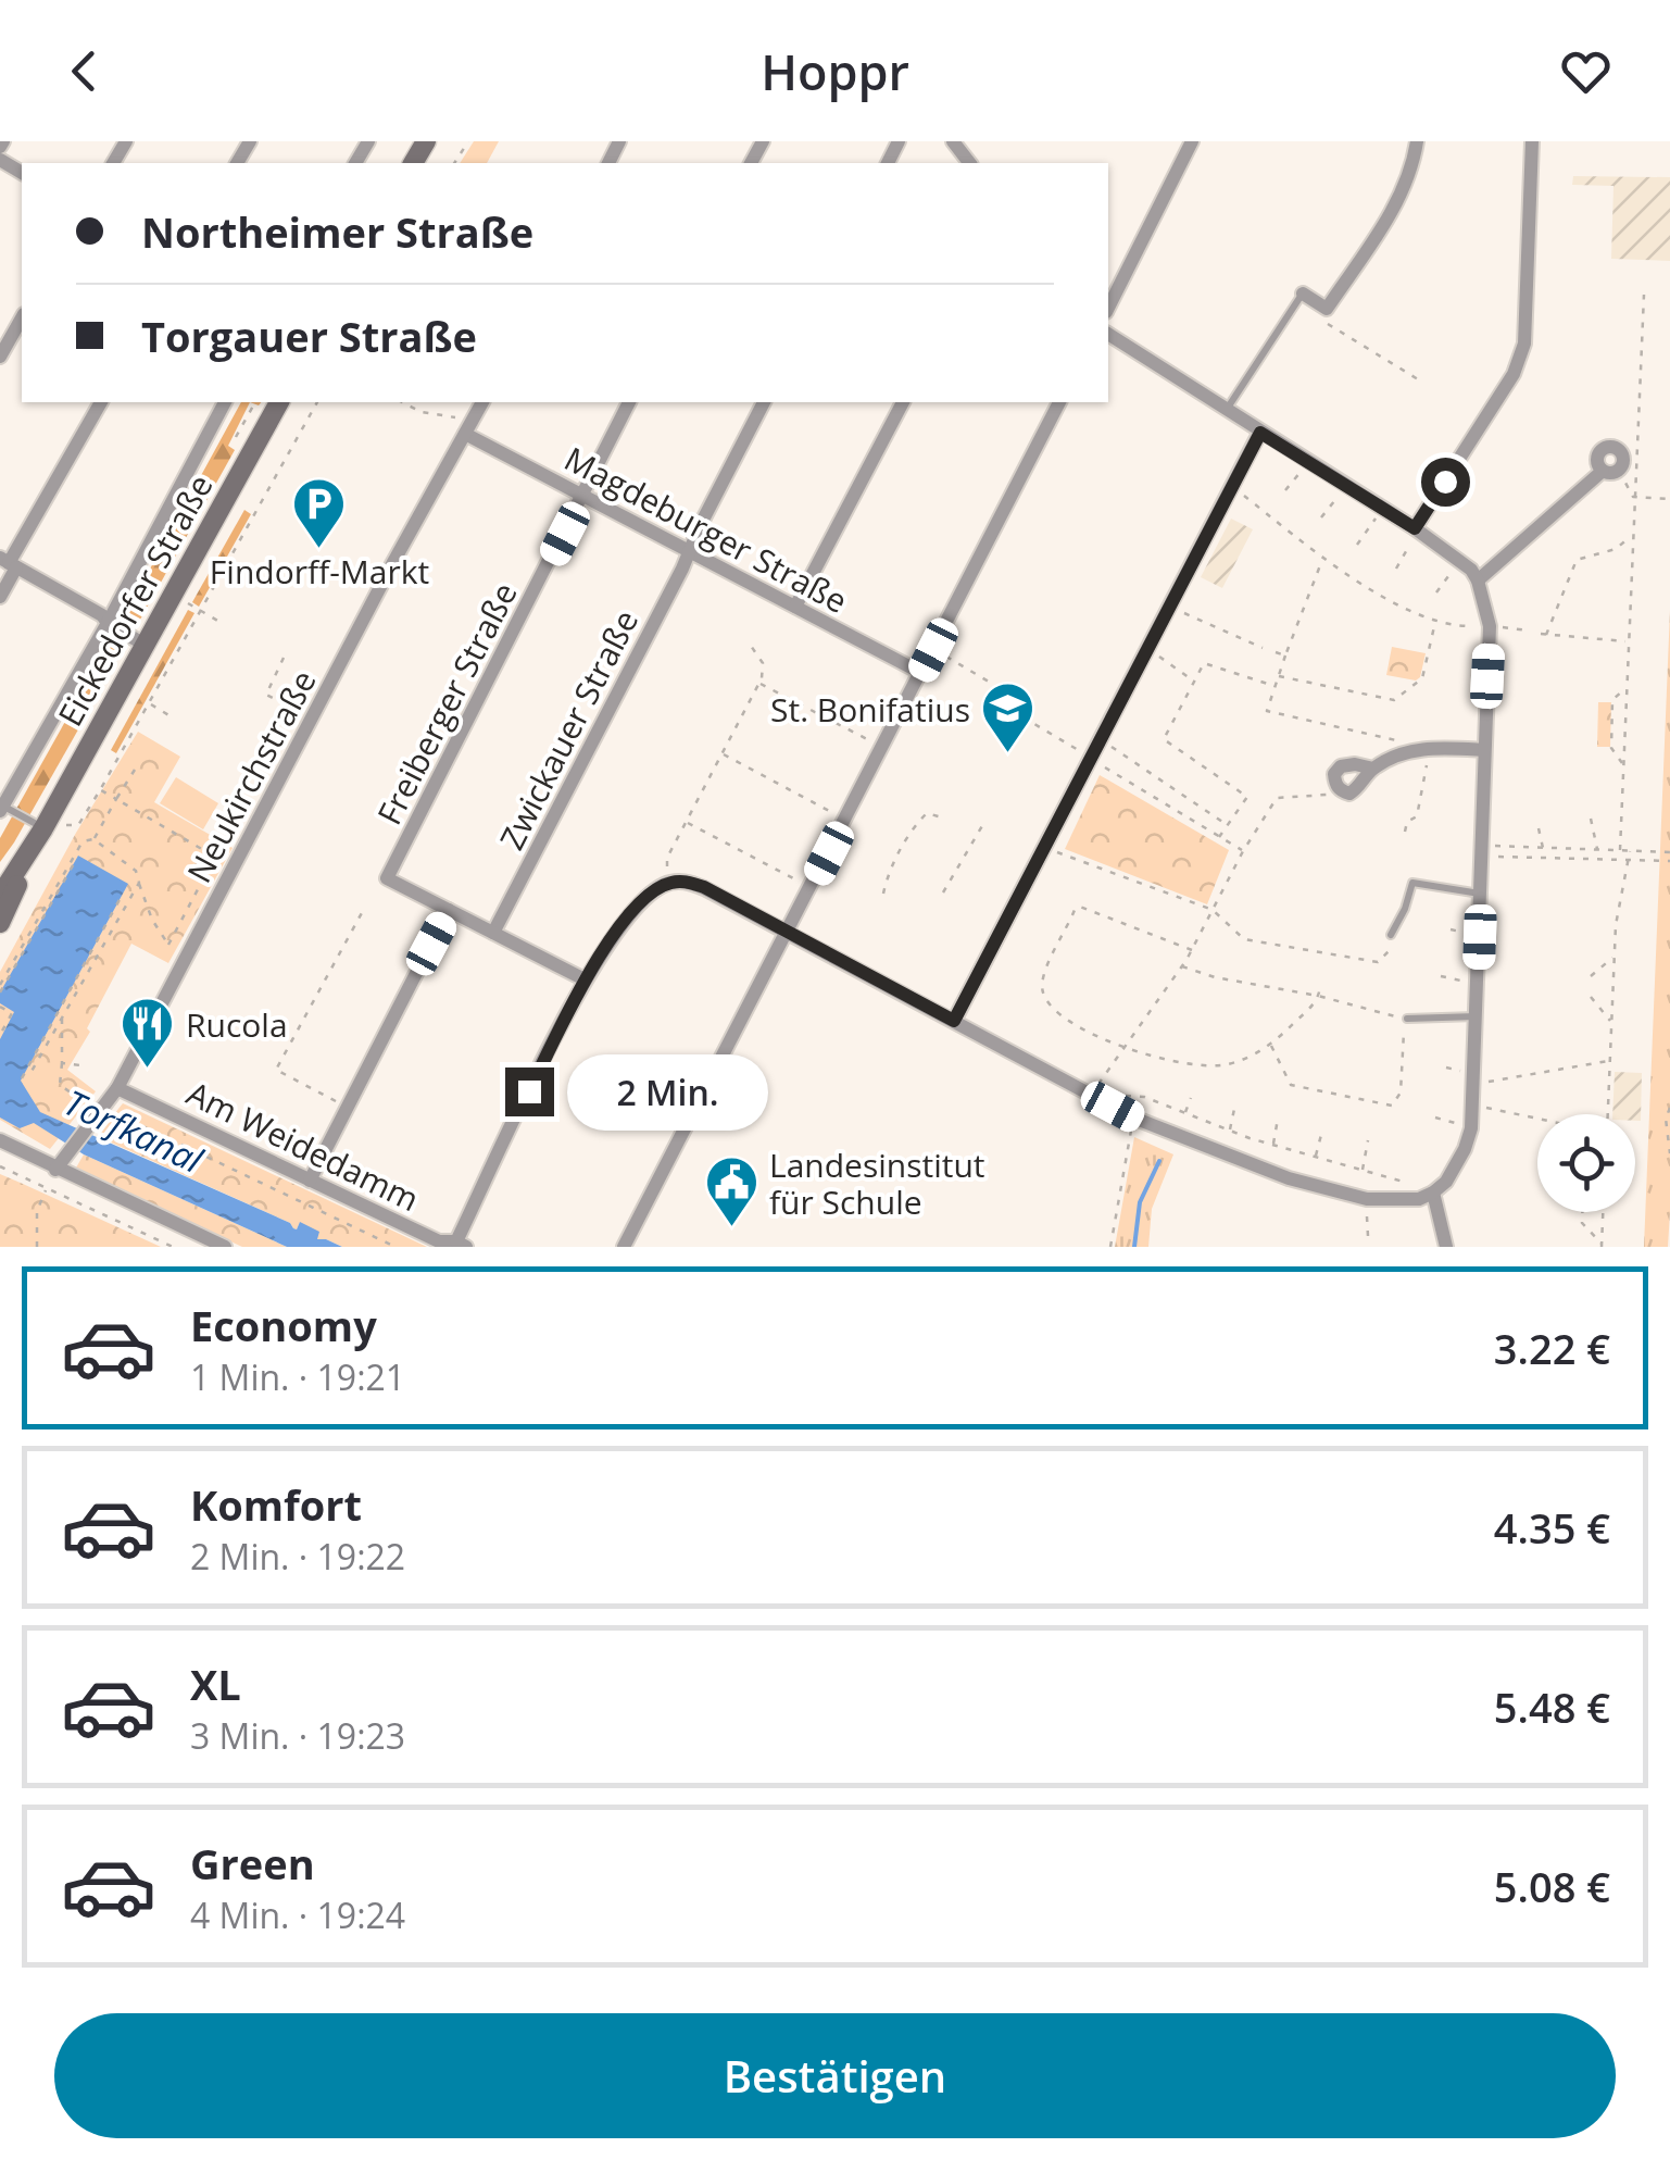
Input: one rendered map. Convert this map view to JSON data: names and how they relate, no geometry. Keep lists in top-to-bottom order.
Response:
{
  "streets": {
    "main road": ["Eickedorfer Straße"],
    "street": [
      "Magdeburger Straße",
      "Freiberger Straße",
      "Zwickauer Straße",
      "Neukirchstraße",
      "Am Weidedamm"
    ]
  },
  "crossings": [
    ["Magdeburger Straße", "Freiberger Straße"],
    ["Magdeburger Straße", "Zwickauer Straße"],
    ["Magdeburger Straße", "Neukirchstraße"],
    ["Neukirchstraße", "Am Weidedamm"]
  ],
  "water": ["Torfkanal"],
  "places": {
    "parking": ["Findorff-Markt"],
    "school or university": ["St. Bonifatius"],
    "restaurant": ["Rucola"],
    "public building": ["Landesinstitut für Schule"]
  },
  "page": {
    "header": "Hoppr",
    "banner": ["Northeimer Straße", "Torgauer Straße"],
    "bubble": "2 Min.",
    "list": [
      {
        "name": "Economy",
        "note": "1 Min. · 19:21",
        "value": "3.22 €"
      },
      {
        "name": "Komfort",
        "note": "2 Min. · 19:22",
        "value": "4.35 €"
      },
      {
        "name": "XL",
        "note": "3 Min. · 19:23",
        "value": "5.48 €"
      },
      {
        "name": "Green",
        "note": "4 Min. · 19:24",
        "value": "5.08 €"
      }
    ],
    "buttons": "Bestätigen"
  }
}
